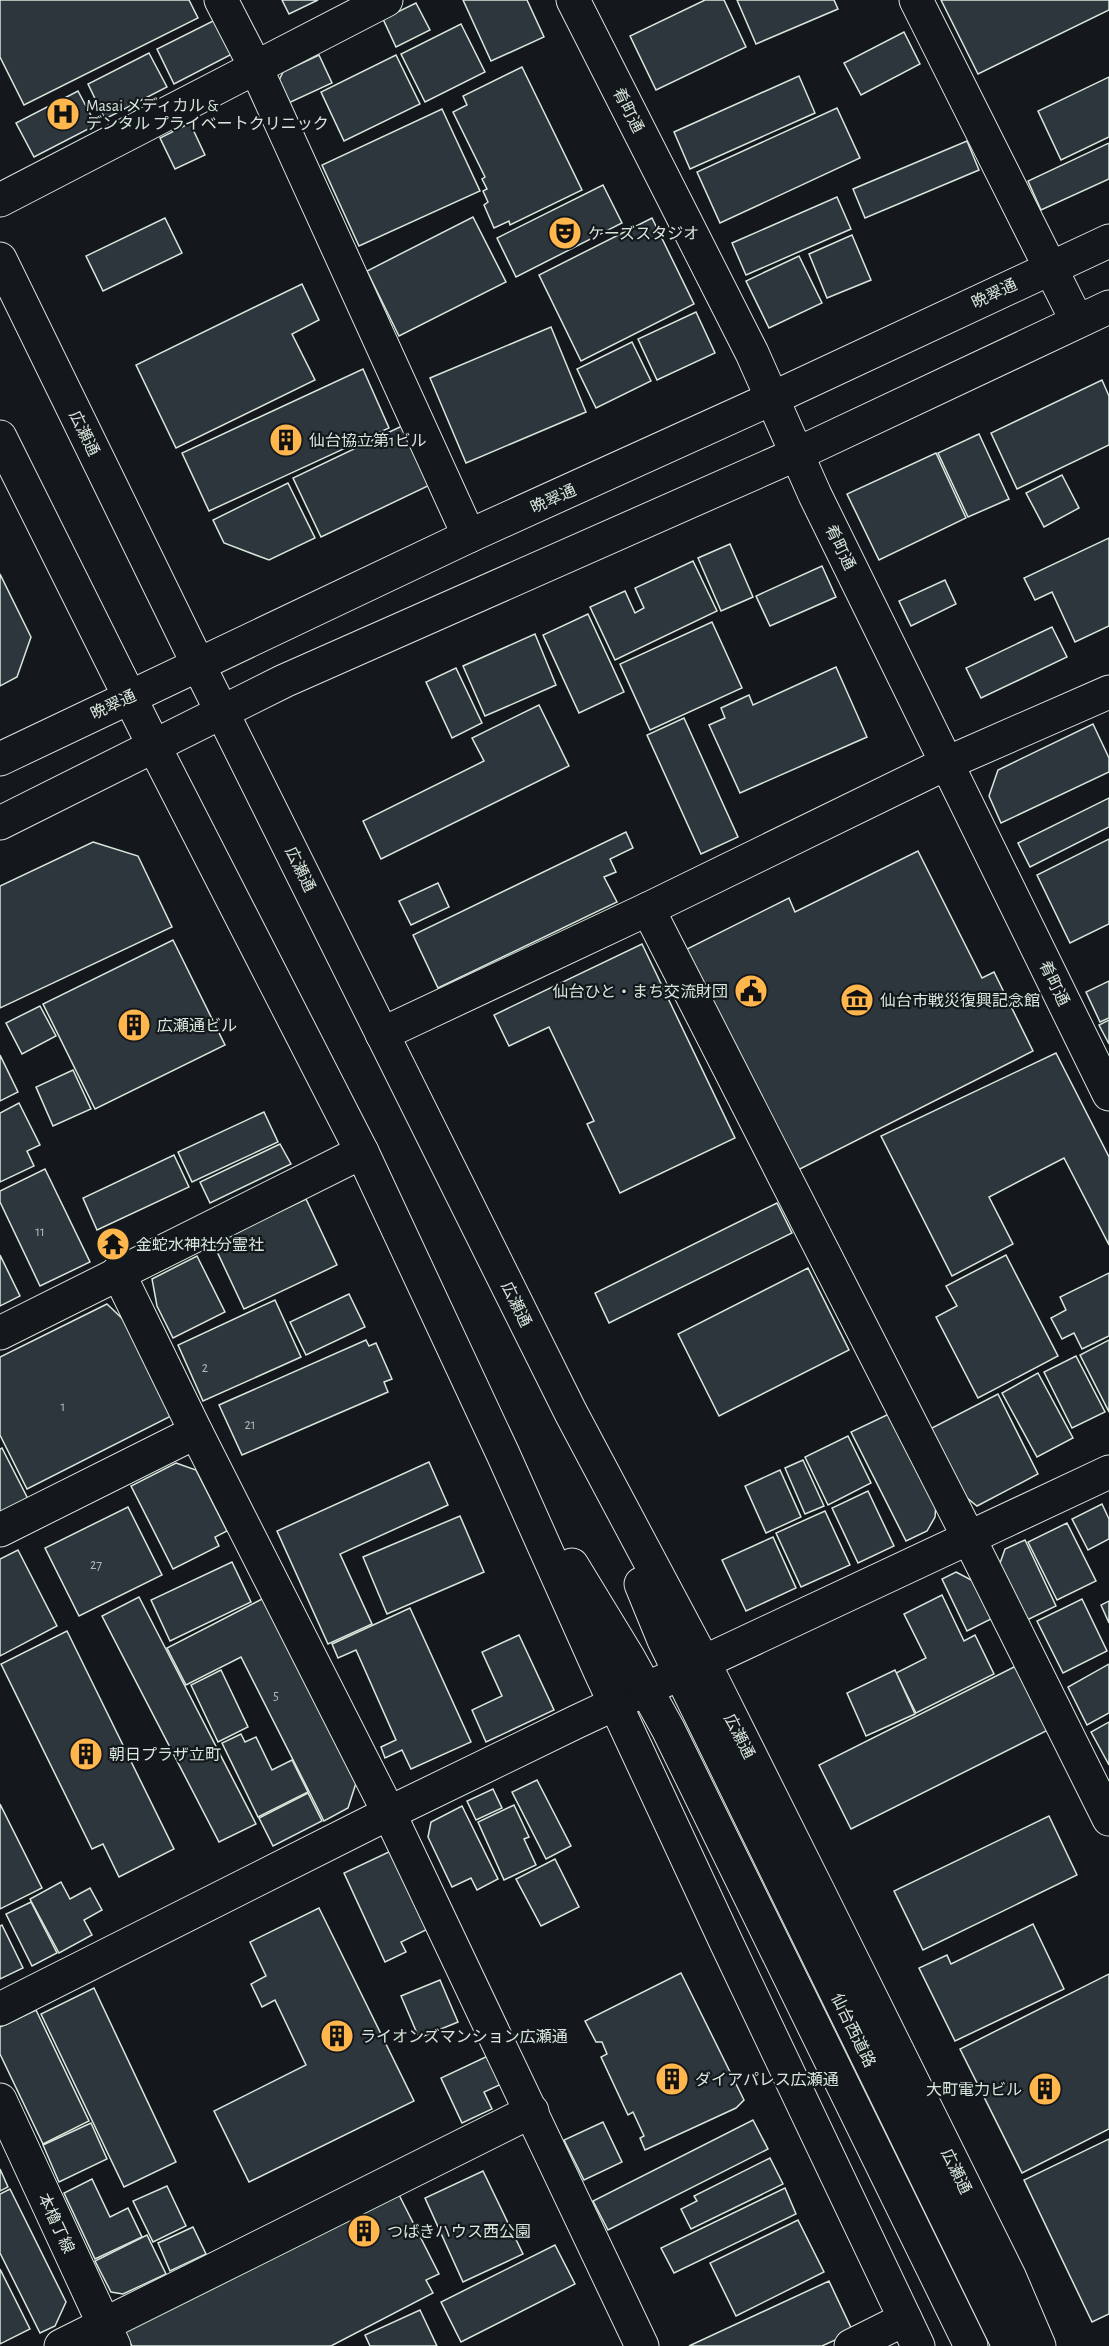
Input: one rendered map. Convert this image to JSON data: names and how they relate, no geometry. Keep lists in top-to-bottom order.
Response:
{
  "streets": {
    "main road": [
      "肴町通",
      "晩翠通",
      "広瀬通",
      "仙台西道路",
      "本櫓丁線"
    ]
  },
  "crossings": [
    ["肴町通", "晩翠通"],
    ["晩翠通", "広瀬通"],
    ["広瀬通", "仙台西道路"]
  ],
  "places": {
    "hospital": ["Masai メディカル & デンタル プライベートクリニック"],
    "theatre": ["ケーズスタジオ"],
    "building": [
      "仙台協立第1ビル",
      "広瀬通ビル",
      "朝日プラザ立町",
      "ライオンズマンション広瀬通",
      "ダイアパレス広瀬通",
      "大町電力ビル",
      "つばきハウス西公園"
    ],
    "public building": ["仙台ひと・まち交流財団"],
    "museum": ["仙台市戦災復興記念館"],
    "temple": ["金蛇水神社分霊社"]
  },
  "house_numbers": [
    "11",
    "2",
    "1",
    "21",
    "27",
    "5"
  ]
}
